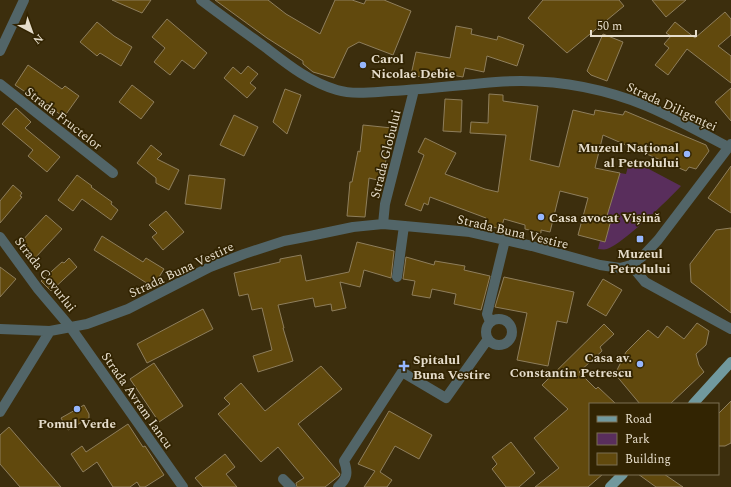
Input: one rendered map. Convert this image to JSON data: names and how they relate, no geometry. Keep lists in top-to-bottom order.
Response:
{
  "streets": {
    "street": [
      "Strada Diligenței",
      "Strada Fructelor",
      "Strada Globului",
      "Strada Buna Vestire",
      "Strada Covurlui",
      "Strada Avram Iancu"
    ]
  },
  "crossings": [
    ["Strada Diligenței", "Strada Globului"],
    ["Strada Globului", "Strada Buna Vestire"],
    ["Strada Buna Vestire", "Strada Covurlui"],
    ["Strada Buna Vestire", "Strada Avram Iancu"],
    ["Strada Covurlui", "Strada Avram Iancu"]
  ],
  "places": {
    "other": [
      "Carol Nicolae Debie",
      "Muzeul Național al Petrolului",
      "Casa avocat Vișină",
      "Casa av. Constantin Petrescu",
      "Pomul Verde"
    ],
    "transit": ["Muzeul Petrolului"],
    "health": ["Spitalul Buna Vestire"]
  },
  "legend": ["Road", "Park", "Building"],
  "scale_bar": "50 m",
  "north": "bottom right"
}
